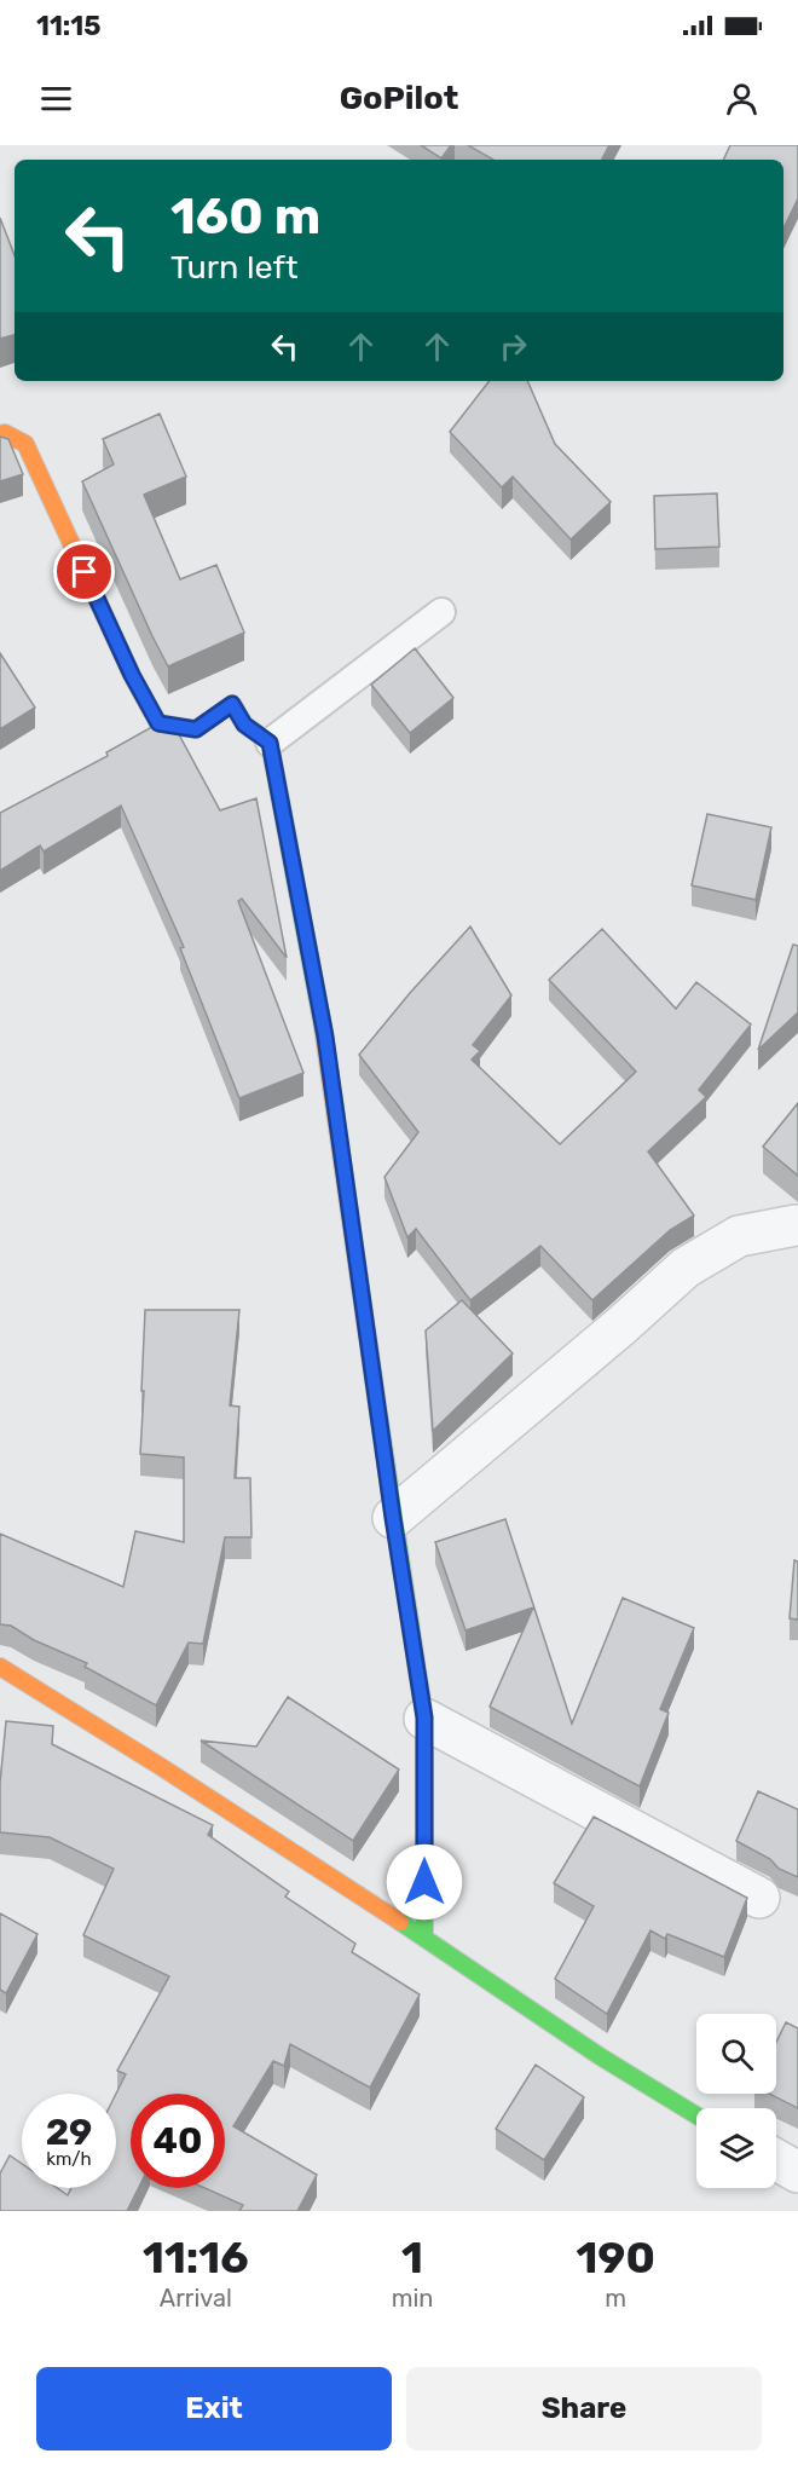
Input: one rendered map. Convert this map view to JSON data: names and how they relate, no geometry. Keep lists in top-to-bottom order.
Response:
{
  "page": {
    "status": "11:15",
    "header": "GoPilot",
    "turn": ["160 m", "Turn left"],
    "speed": "29 km/h",
    "limit": "40",
    "eta": [
      "11:16",
      "Arrival",
      "1",
      "min",
      "190",
      "m"
    ],
    "buttons": ["Exit", "Share"]
  }
}
